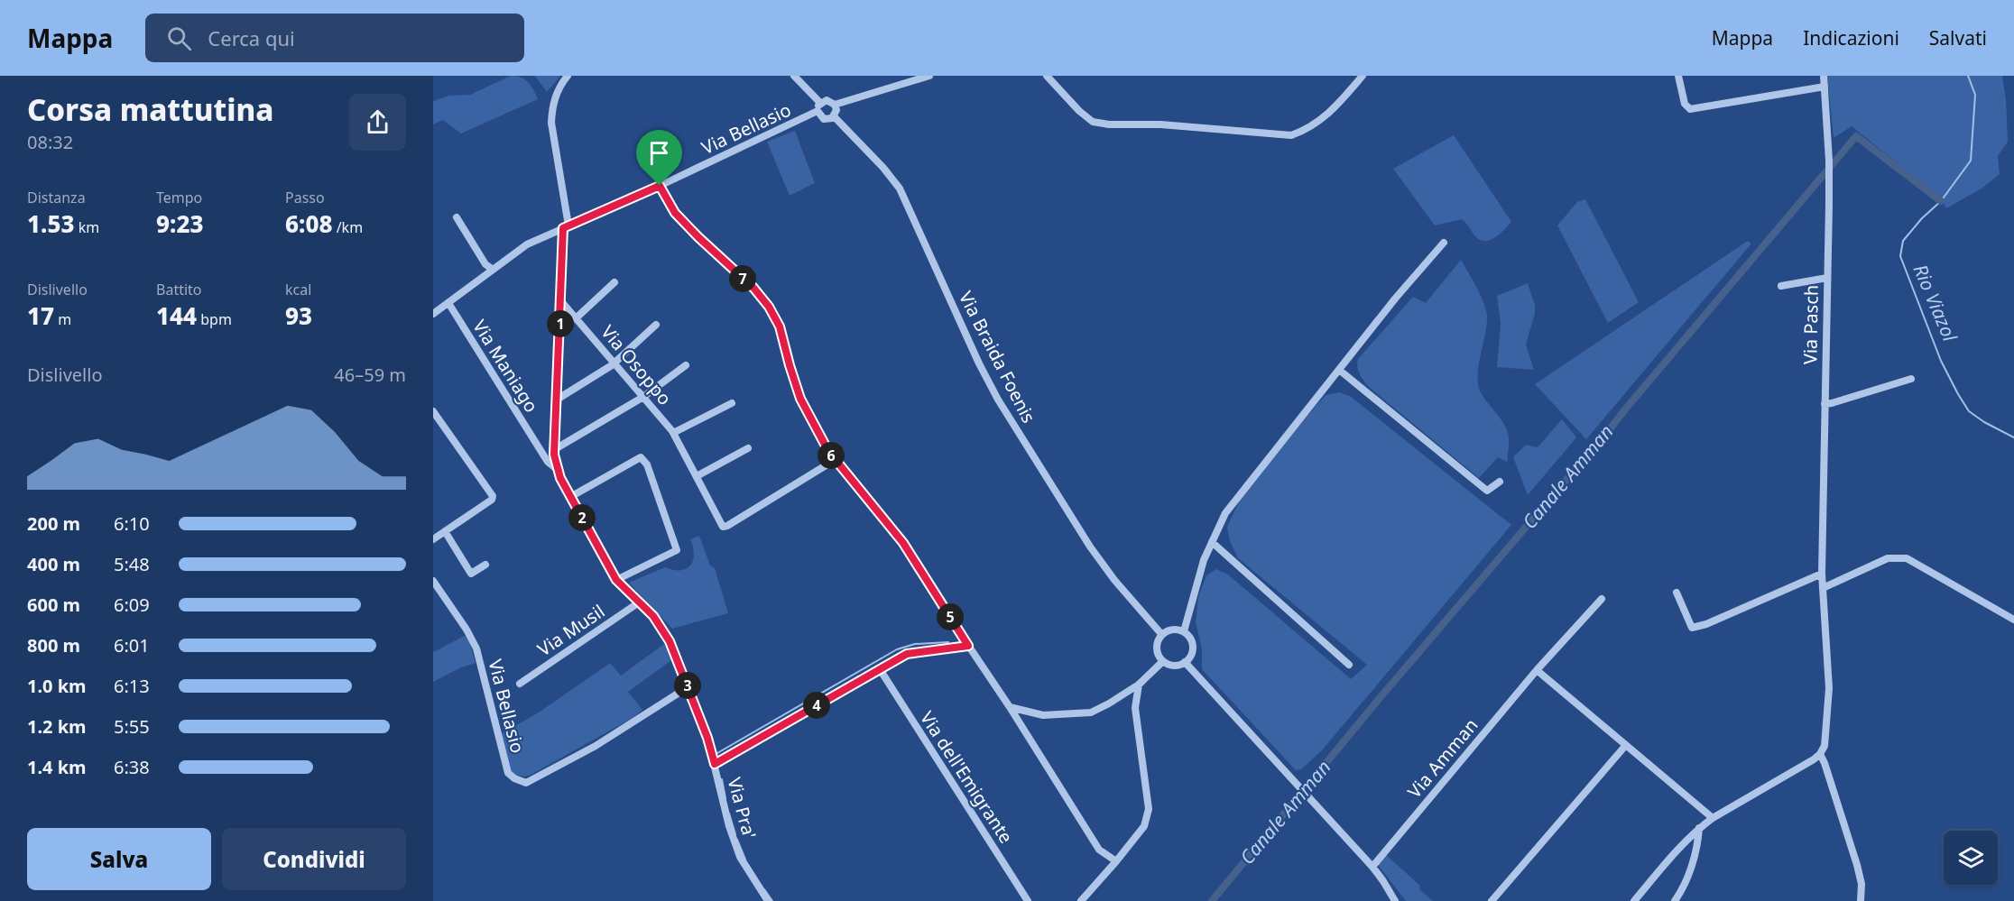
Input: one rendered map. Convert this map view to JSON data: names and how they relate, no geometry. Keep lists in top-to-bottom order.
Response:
{
  "streets": {
    "street": [
      "Via Bellasio",
      "Via Pasch",
      "Via Braida Foenis",
      "Via Osoppo",
      "Via Maniago",
      "Via Musil",
      "Via Amman",
      "Via dell'Emigrante",
      "Via Pra'"
    ]
  },
  "crossings": [
    ["Via Bellasio", "Via Braida Foenis"],
    ["Via Bellasio", "Via Maniago"],
    ["Via Bellasio", "Via Pra'"]
  ],
  "water": ["Rio Viazol", "Canale Amman"],
  "page": {
    "header": "Mappa",
    "search": "Cerca qui",
    "nav": ["Mappa", "Indicazioni", "Salvati"],
    "heading": ["Corsa mattutina", "08:32"],
    "stats": [
      ["Distanza", "1.53 km"],
      ["Tempo", "9:23"],
      ["Passo", "6:08 /km"],
      ["Dislivello", "17 m"],
      ["Battito", "144 bpm"],
      ["kcal", "93"]
    ],
    "pins": [
      "7",
      "1",
      "6",
      "2",
      "5",
      "3",
      "4"
    ],
    "chart": ["Dislivello", "46–59 m"],
    "list": [
      {
        "name": "200 m",
        "note": "6:10"
      },
      {
        "name": "400 m",
        "note": "5:48"
      },
      {
        "name": "600 m",
        "note": "6:09"
      },
      {
        "name": "800 m",
        "note": "6:01"
      },
      {
        "name": "1.0 km",
        "note": "6:13"
      },
      {
        "name": "1.2 km",
        "note": "5:55"
      },
      {
        "name": "1.4 km",
        "note": "6:38"
      }
    ],
    "buttons": ["Salva", "Condividi"]
  }
}
